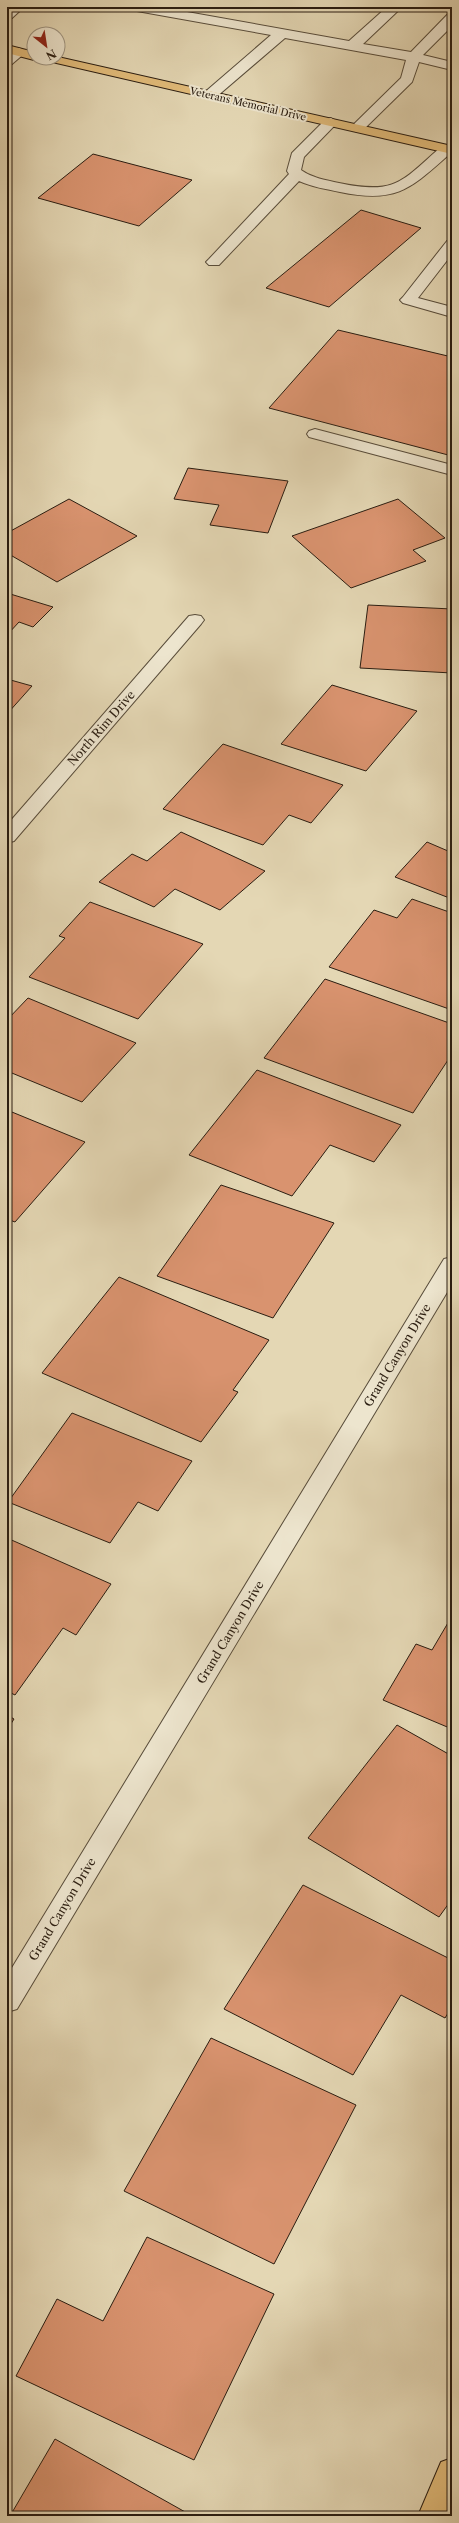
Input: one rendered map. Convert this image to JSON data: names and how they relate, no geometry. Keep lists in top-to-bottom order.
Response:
{
  "streets": {
    "main road": ["Veterans Memorial Drive"],
    "street": ["North Rim Drive", "Grand Canyon Drive"]
  },
  "north": "bottom right"
}
